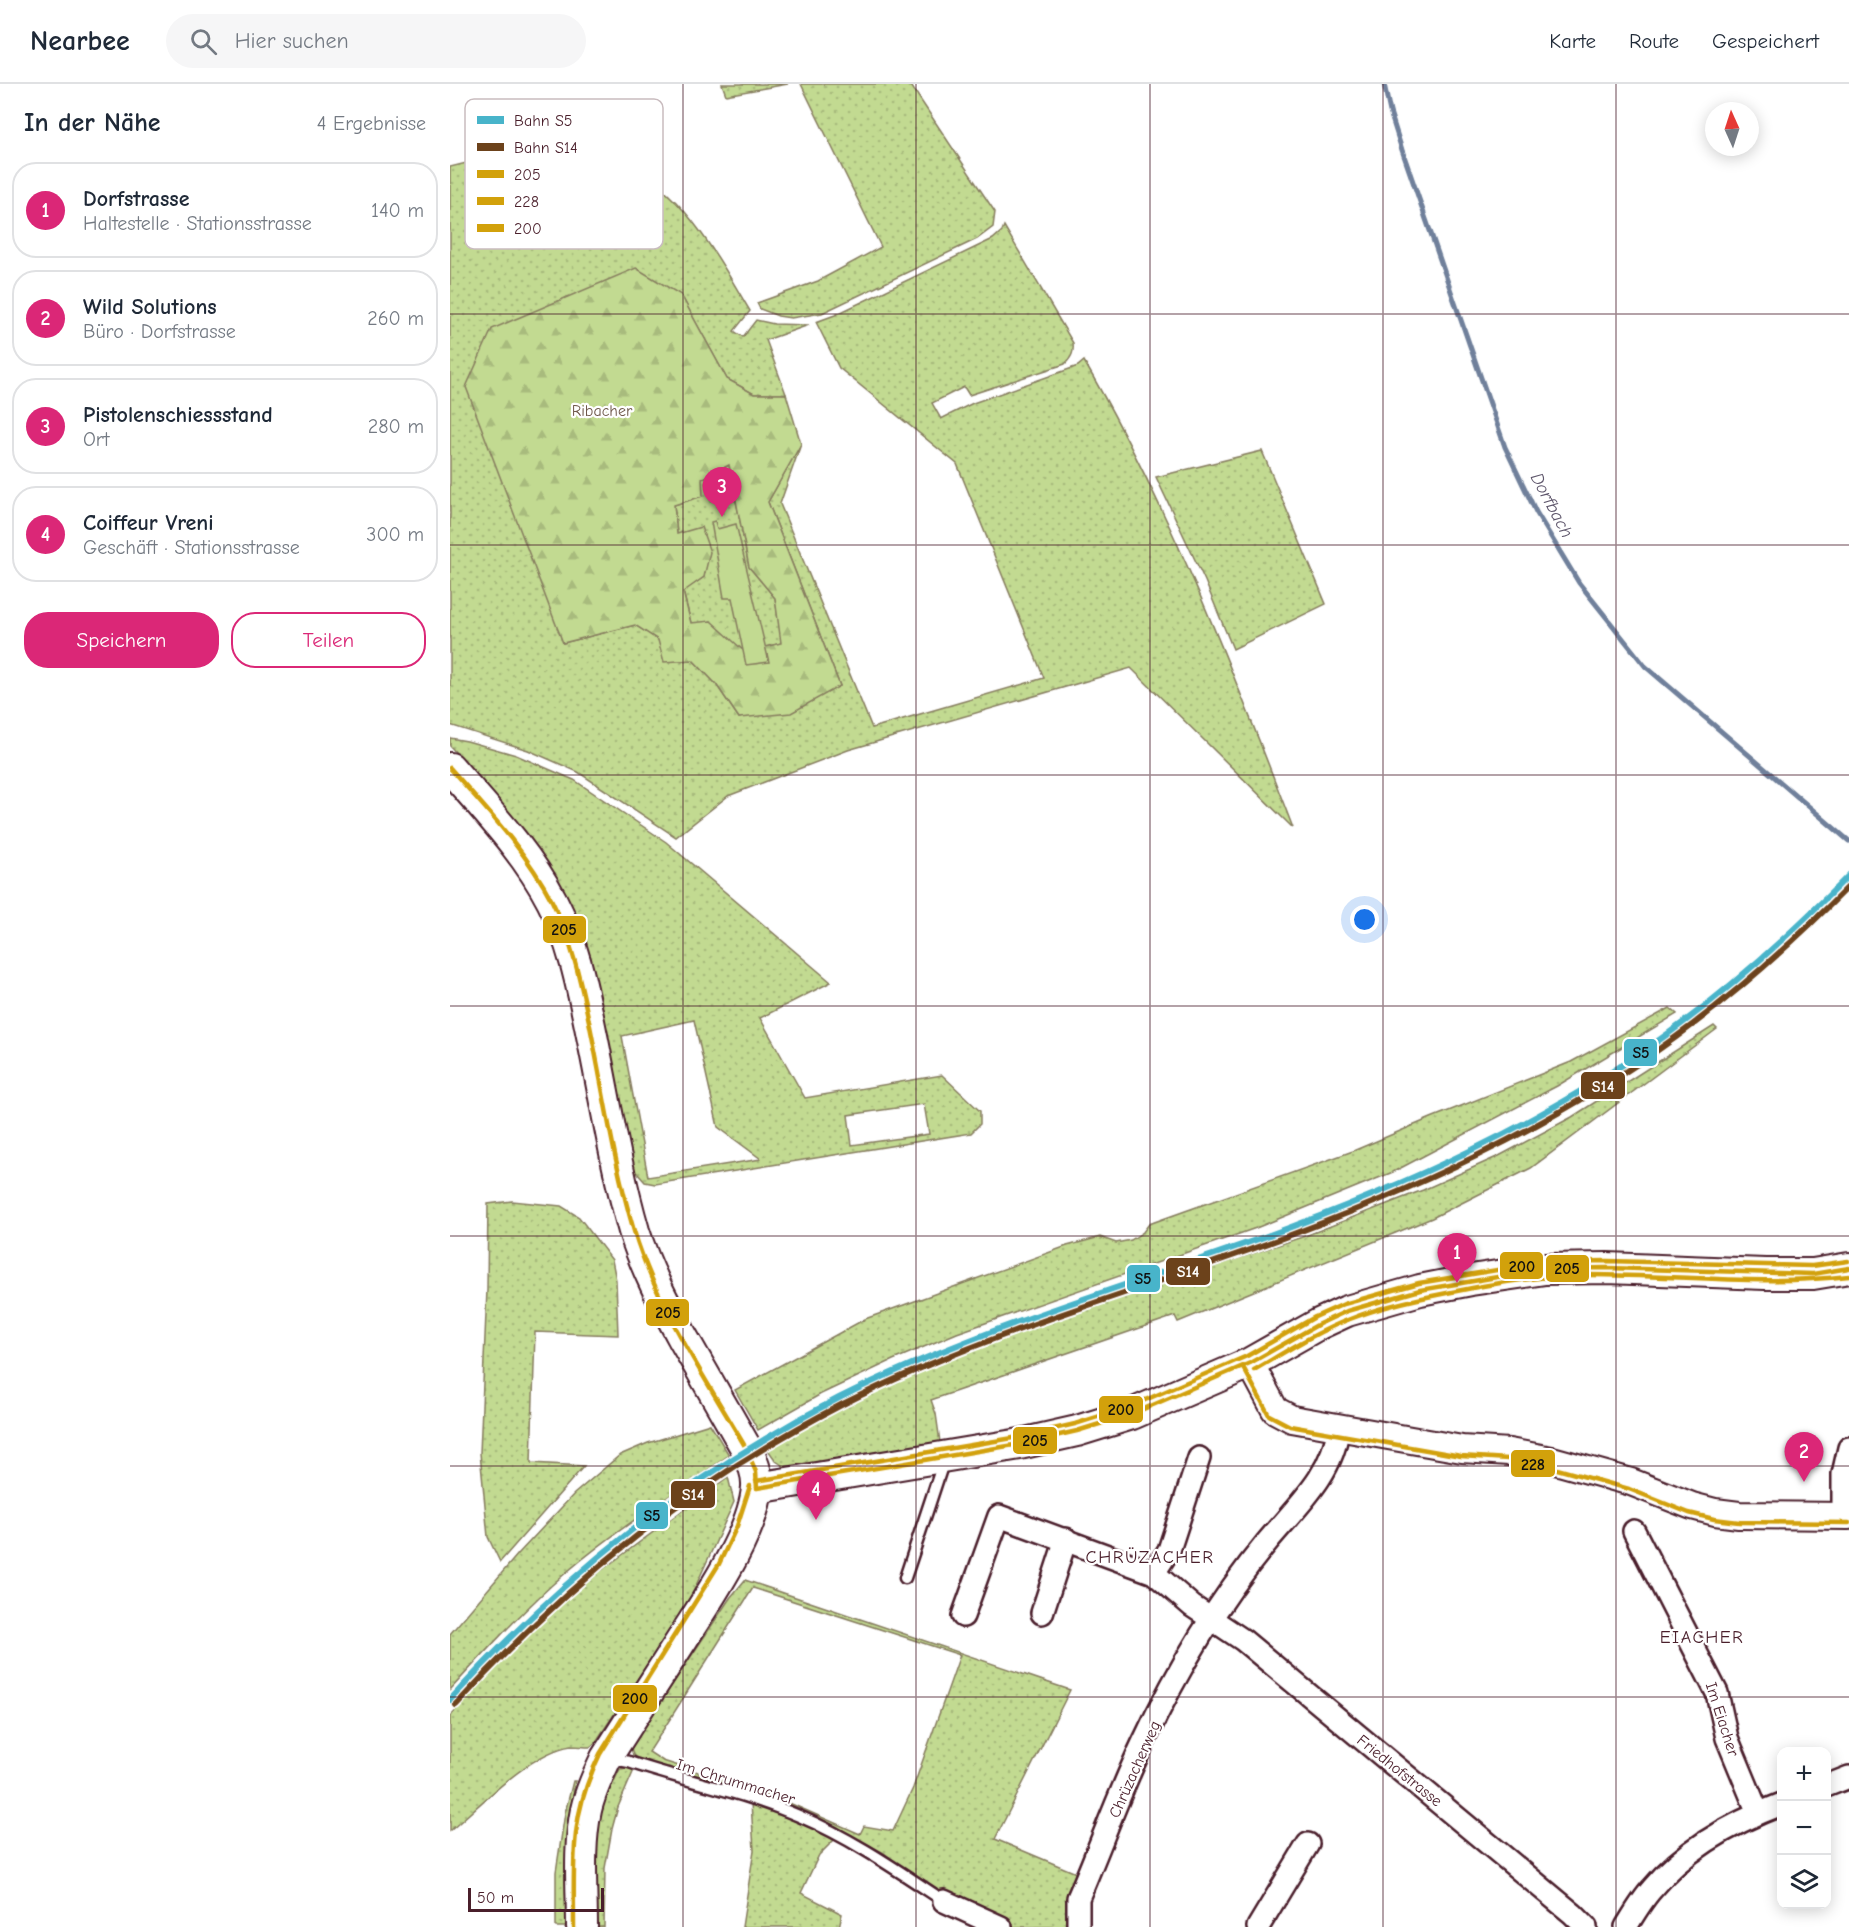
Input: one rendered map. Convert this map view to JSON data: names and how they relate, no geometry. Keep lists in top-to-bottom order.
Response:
{
  "streets": {
    "street": ["Im Eiacher", "Chrüzacherweg", "Friedhofstrasse"],
    "lane": ["Im Chrummacher"]
  },
  "crossings": [
    ["Chrüzacherweg", "Friedhofstrasse"]
  ],
  "districts": ["CHRÜZACHER", "EIACHER"],
  "water": ["Dorfbach"],
  "parks": ["Ribacher"],
  "lines": [
    "transit line 205",
    "rail line S5",
    "rail line S14",
    "transit line 200",
    "transit line 228"
  ],
  "legend": [
    "Bahn S5",
    "Bahn S14",
    "205",
    "228",
    "200"
  ],
  "scale_bar": "50 m",
  "north": "top",
  "page": {
    "header": "Nearbee",
    "search": "Hier suchen",
    "nav": ["Karte", "Route", "Gespeichert"],
    "heading": ["In der Nähe", "4 Ergebnisse"],
    "list": [
      {
        "mark": "1",
        "name": "Dorfstrasse",
        "note": "Haltestelle · Stationsstrasse",
        "value": "140 m"
      },
      {
        "mark": "2",
        "name": "Wild Solutions",
        "note": "Büro · Dorfstrasse",
        "value": "260 m"
      },
      {
        "mark": "3",
        "name": "Pistolenschiessstand",
        "note": "Ort",
        "value": "280 m"
      },
      {
        "mark": "4",
        "name": "Coiffeur Vreni",
        "note": "Geschäft · Stationsstrasse",
        "value": "300 m"
      }
    ],
    "pins": [
      "3",
      "1",
      "2",
      "4"
    ],
    "buttons": ["Speichern", "Teilen"],
    "map_buttons": ["+", "−"],
    "scale": "50 m"
  }
}
